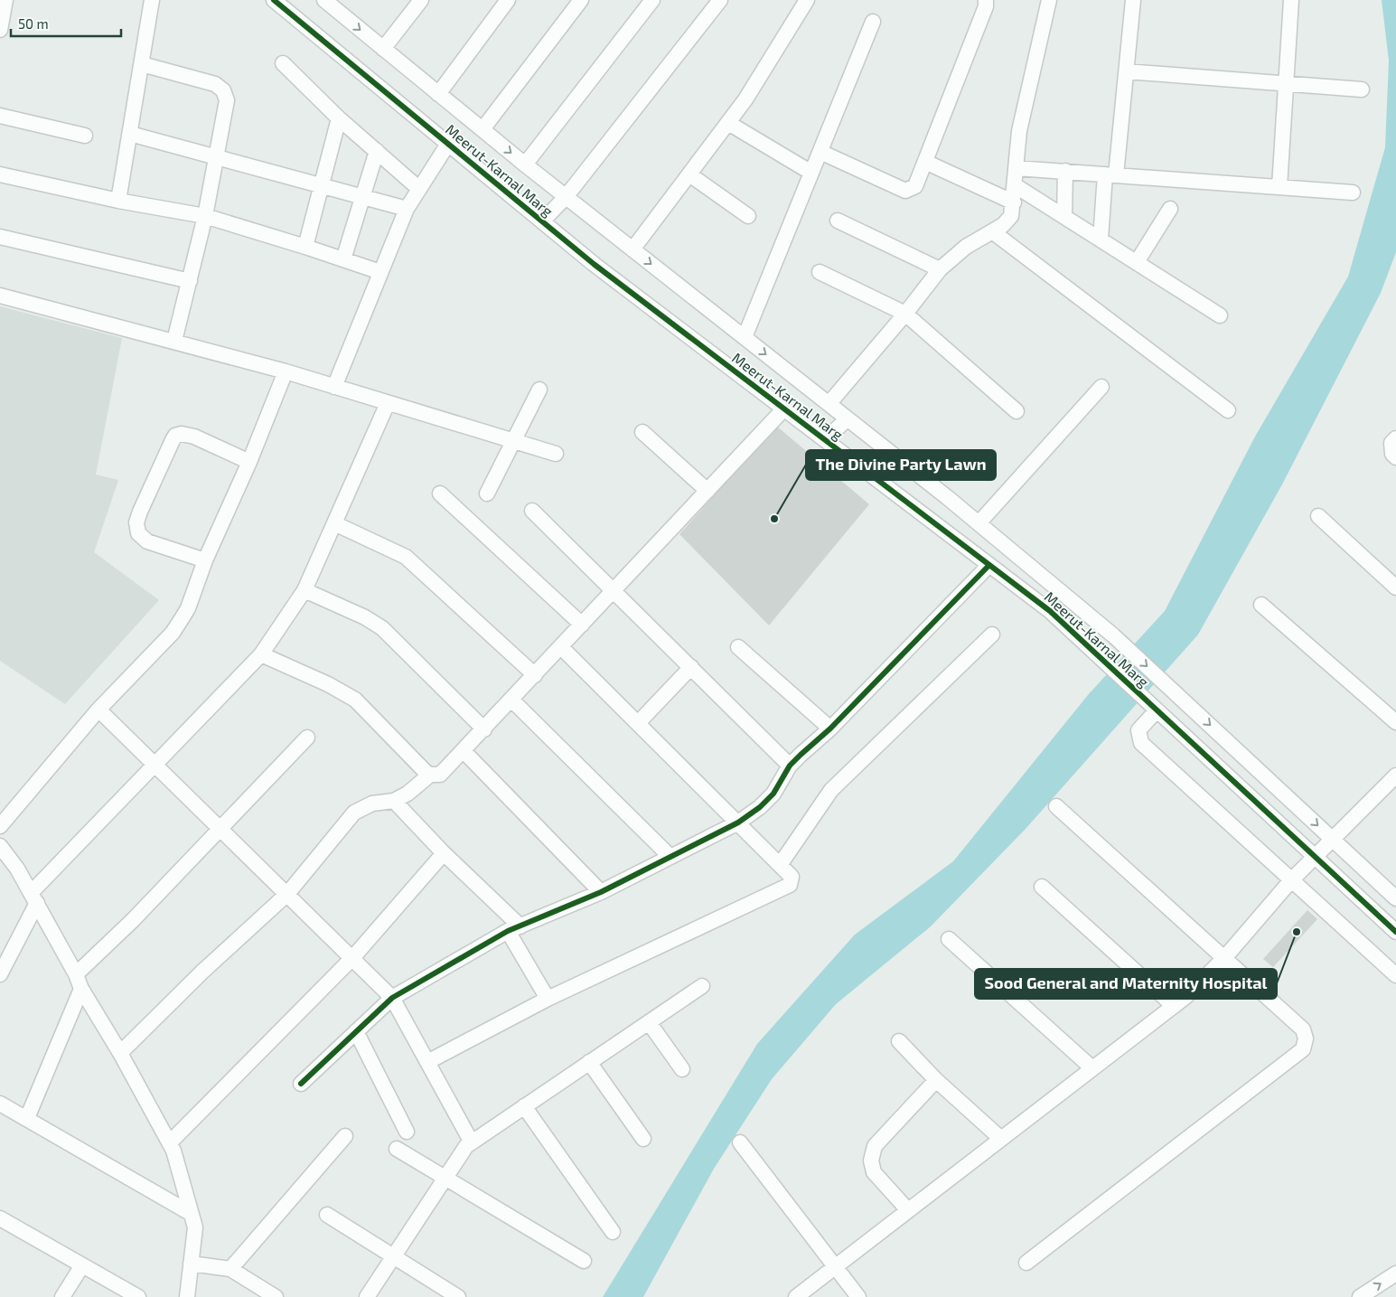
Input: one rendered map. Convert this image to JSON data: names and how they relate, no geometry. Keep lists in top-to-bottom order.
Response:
{
  "streets": {
    "street": ["Meerut-Karnal Marg"]
  },
  "places": ["The Divine Party Lawn", "Sood General and Maternity Hospital"],
  "scale_bar": "50 m"
}
